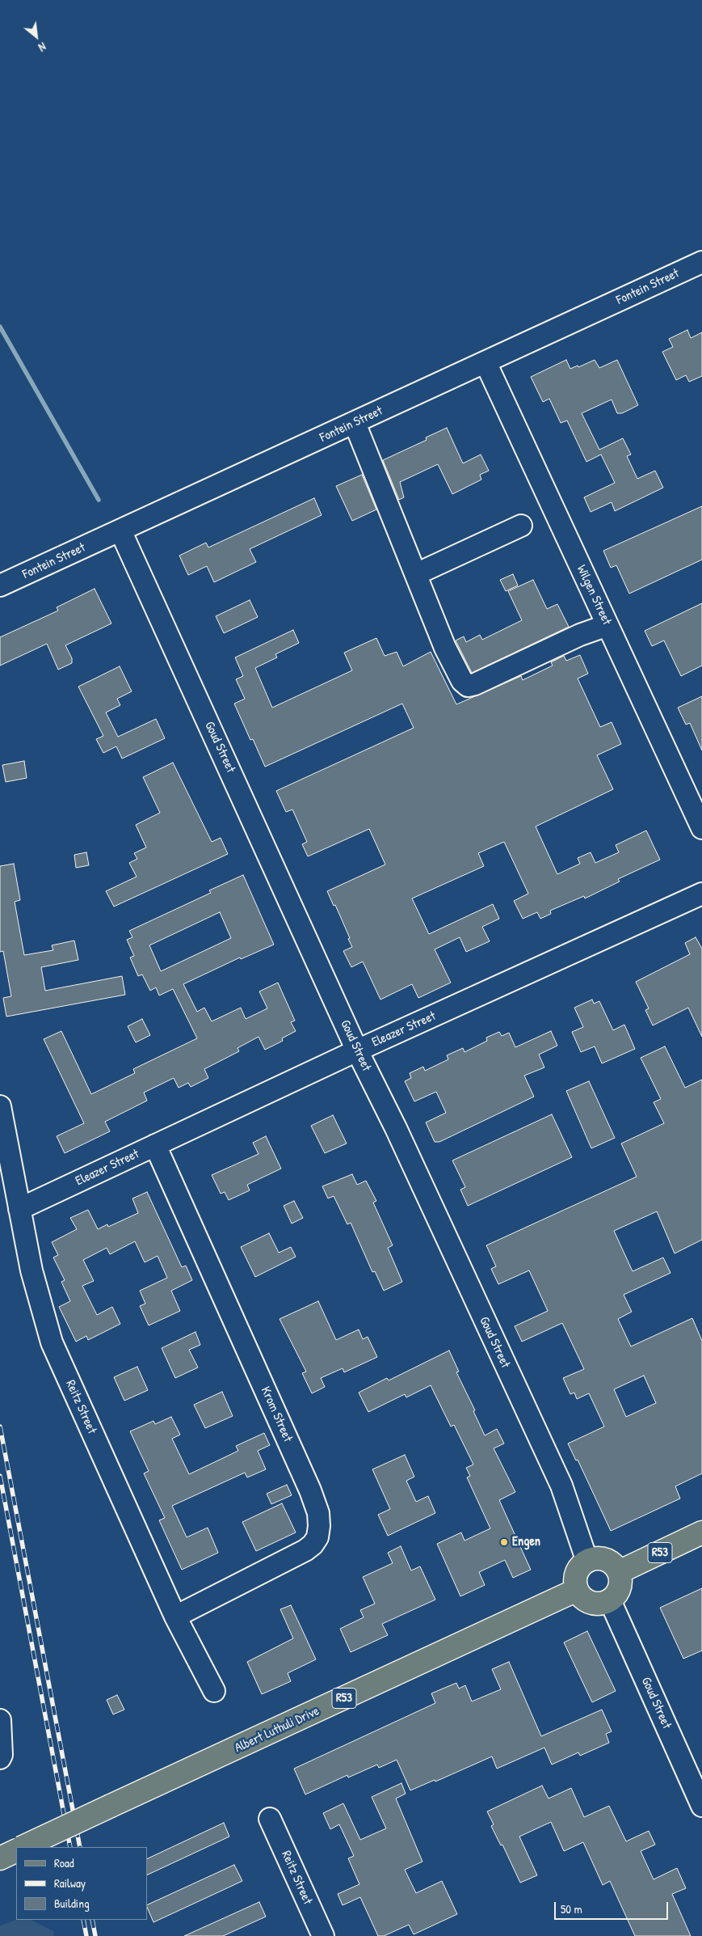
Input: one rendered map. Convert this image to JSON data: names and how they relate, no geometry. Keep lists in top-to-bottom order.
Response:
{
  "streets": {
    "main road": ["R53", "Albert Luthuli Drive"],
    "street": [
      "Fontein Street",
      "Wilgen Street",
      "Goud Street",
      "Eleazer Street",
      "Reitz Street",
      "Krom Street"
    ]
  },
  "crossings": [
    ["Fontein Street", "Wilgen Street"],
    ["Fontein Street", "Goud Street"],
    ["Goud Street", "Eleazer Street"],
    ["Goud Street", "R53"],
    ["Goud Street", "Albert Luthuli Drive"],
    ["Eleazer Street", "Reitz Street"],
    ["Eleazer Street", "Krom Street"],
    ["Reitz Street", "Krom Street"],
    ["R53", "Albert Luthuli Drive"]
  ],
  "places": ["Engen"],
  "legend": ["Road", "Railway", "Building"],
  "scale_bar": "50 m",
  "north": "bottom right"
}
